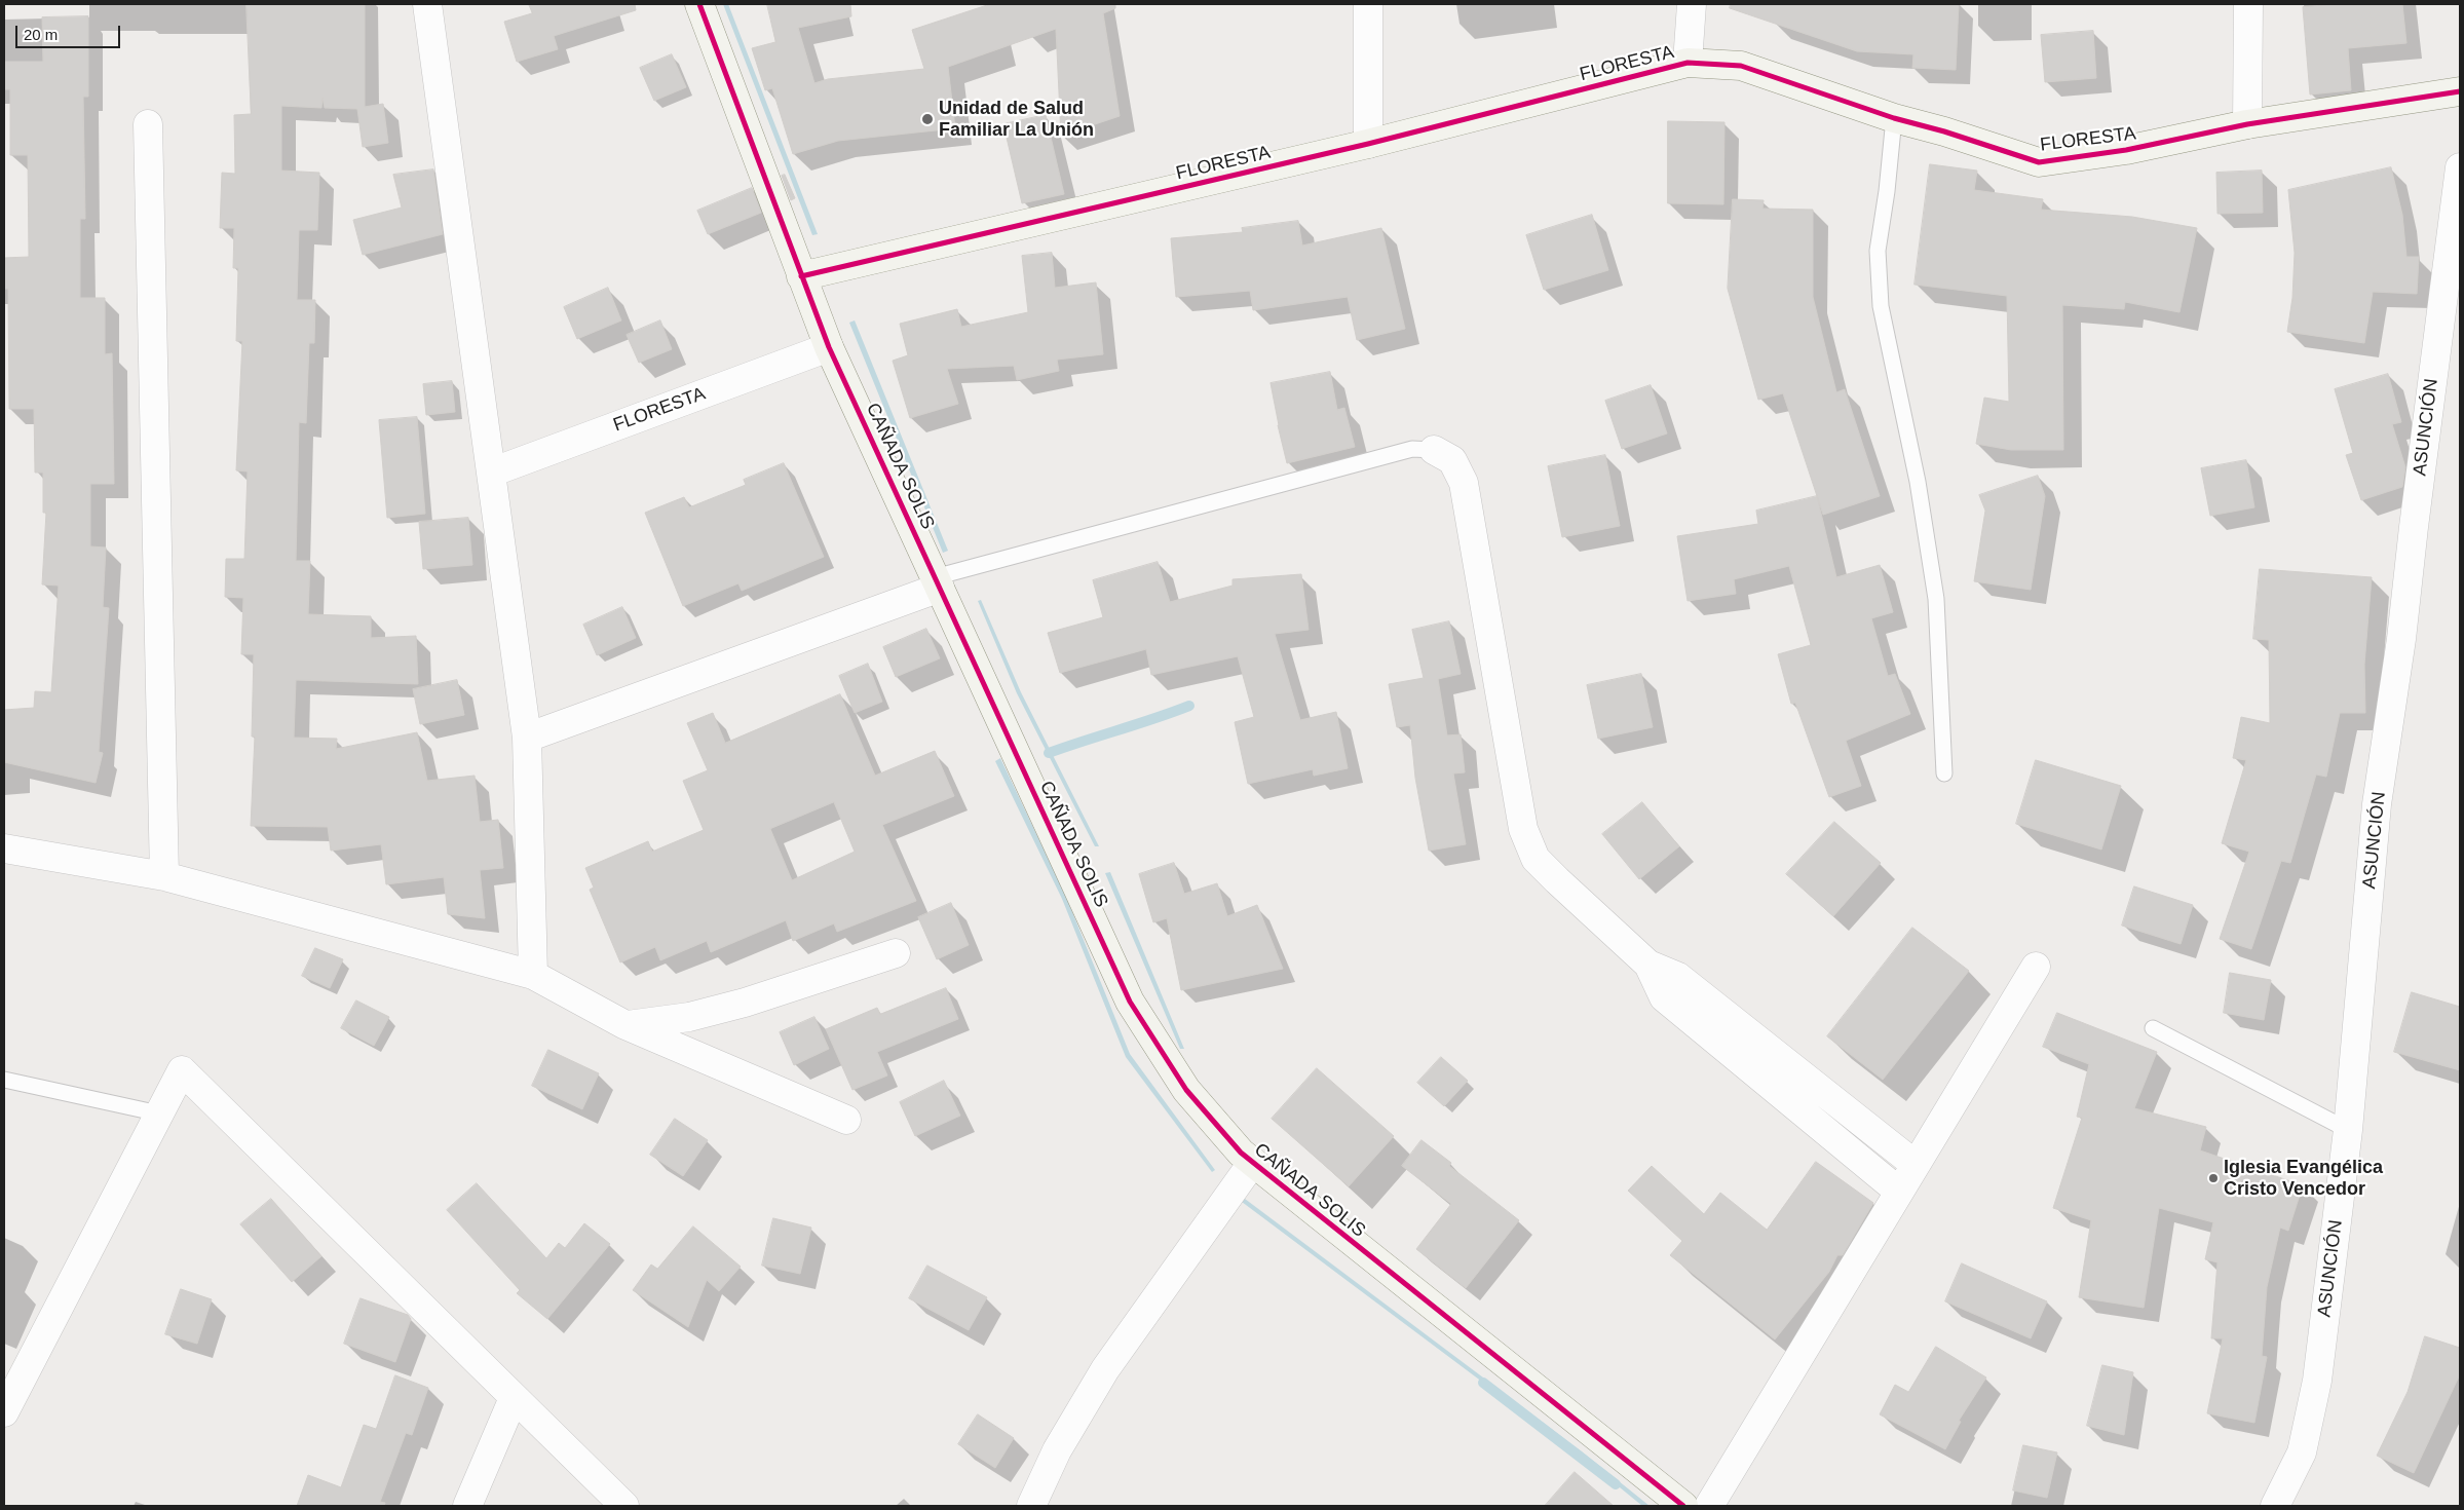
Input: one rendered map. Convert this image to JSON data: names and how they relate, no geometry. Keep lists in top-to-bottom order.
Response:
{
  "streets": {
    "street": ["FLORESTA", "ASUNCIÓN", "CAÑADA SOLIS"]
  },
  "crossings": [
    ["FLORESTA", "CAÑADA SOLIS"]
  ],
  "places": ["Unidad de Salud Familiar La Unión", "Iglesia Evangélica Cristo Vencedor"],
  "scale_bar": "20 m"
}
